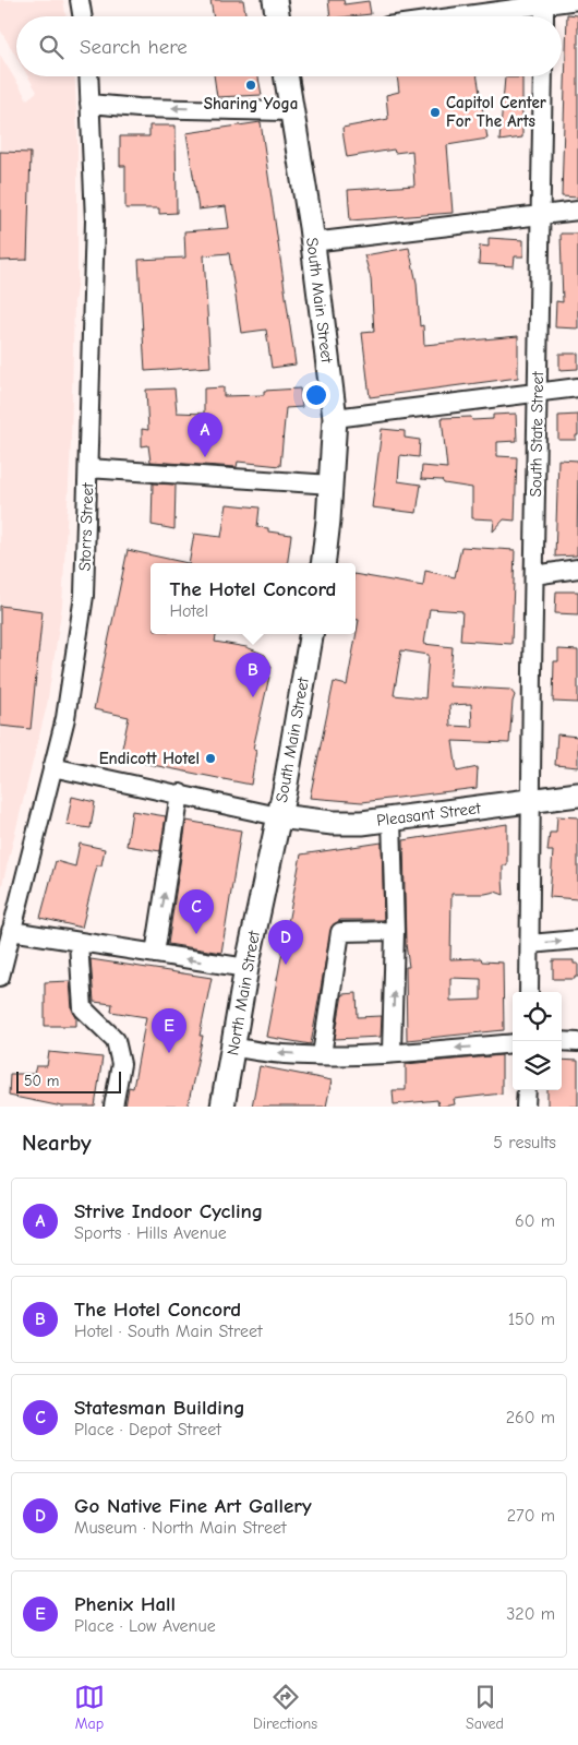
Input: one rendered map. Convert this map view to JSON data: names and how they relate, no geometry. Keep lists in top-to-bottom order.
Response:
{
  "streets": {
    "main road": ["South Main Street", "Pleasant Street", "North Main Street"],
    "street": ["South State Street", "Storrs Street"]
  },
  "crossings": [
    ["South Main Street", "Pleasant Street"],
    ["South Main Street", "North Main Street"],
    ["South State Street", "Pleasant Street"],
    ["Pleasant Street", "North Main Street"]
  ],
  "places": ["Sharing Yoga", "Capitol Center For The Arts", "Endicott Hotel"],
  "scale_bar": "50 m",
  "page": {
    "search": "Search here",
    "pins": [
      "A",
      "B",
      "C",
      "D",
      "E"
    ],
    "popup": ["The Hotel Concord", "Hotel"],
    "scale": "50 m",
    "heading": ["Nearby", "5 results"],
    "list": [
      {
        "mark": "A",
        "name": "Strive Indoor Cycling",
        "note": "Sports · Hills Avenue",
        "value": "60 m"
      },
      {
        "mark": "B",
        "name": "The Hotel Concord",
        "note": "Hotel · South Main Street",
        "value": "150 m"
      },
      {
        "mark": "C",
        "name": "Statesman Building",
        "note": "Place · Depot Street",
        "value": "260 m"
      },
      {
        "mark": "D",
        "name": "Go Native Fine Art Gallery",
        "note": "Museum · North Main Street",
        "value": "270 m"
      },
      {
        "mark": "E",
        "name": "Phenix Hall",
        "note": "Place · Low Avenue",
        "value": "320 m"
      }
    ],
    "nav": ["Map", "Directions", "Saved"]
  }
}
